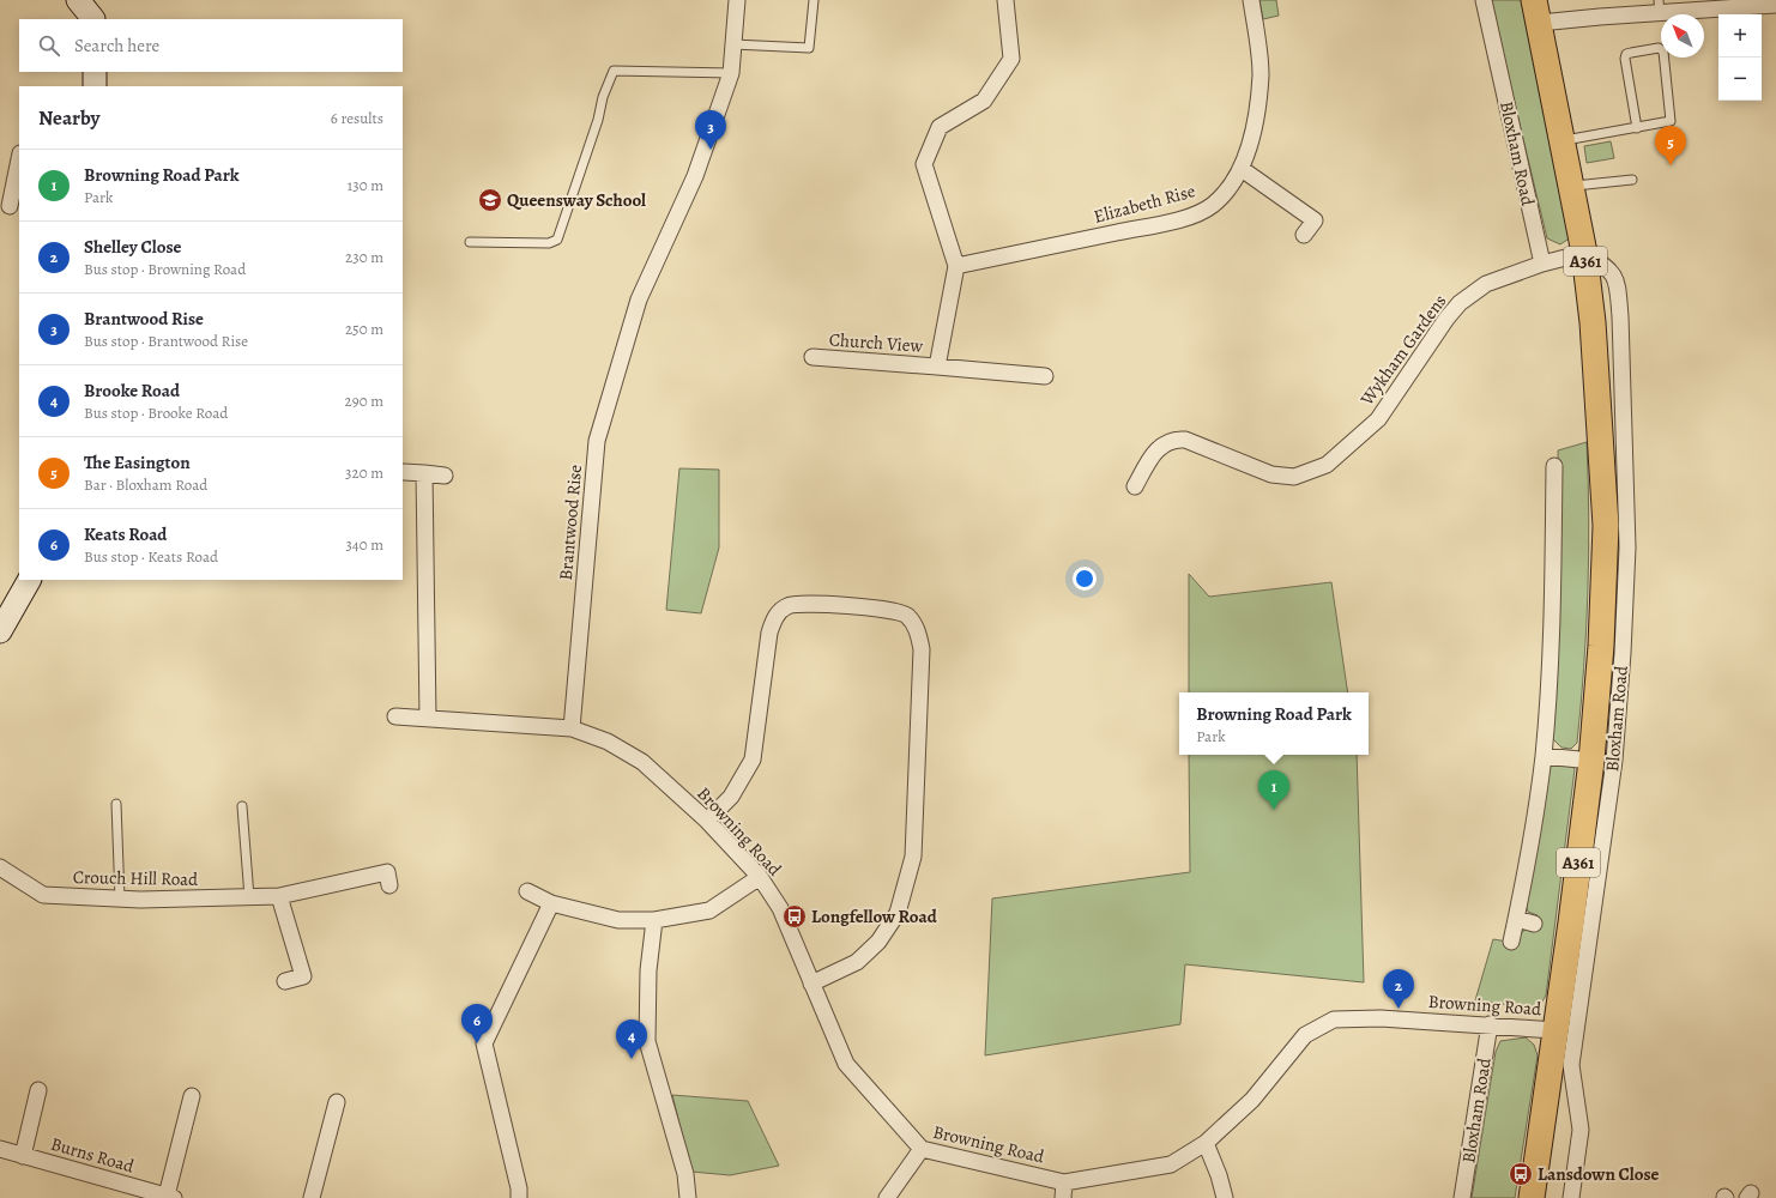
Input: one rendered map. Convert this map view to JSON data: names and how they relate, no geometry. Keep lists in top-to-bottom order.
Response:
{
  "streets": {
    "main road": ["Bloxham Road", "A361"],
    "street": [
      "Elizabeth Rise",
      "Church View",
      "Wykham Gardens",
      "Brantwood Rise",
      "Browning Road",
      "Crouch Hill Road",
      "Burns Road"
    ]
  },
  "crossings": [
    ["Bloxham Road", "Wykham Gardens"],
    ["Bloxham Road", "Browning Road"],
    ["Elizabeth Rise", "Church View"],
    ["Brantwood Rise", "Browning Road"]
  ],
  "places": {
    "school or university": ["Queensway School"],
    "bus stop": ["Longfellow Road", "Lansdown Close"]
  },
  "north": "top left",
  "page": {
    "map_buttons": ["+", "−"],
    "search": "Search here",
    "heading": ["Nearby", "6 results"],
    "pins": [
      "3",
      "5",
      "1",
      "2",
      "6",
      "4"
    ],
    "list": [
      {
        "mark": "1",
        "name": "Browning Road Park",
        "note": "Park",
        "value": "130 m"
      },
      {
        "mark": "2",
        "name": "Shelley Close",
        "note": "Bus stop · Browning Road",
        "value": "230 m"
      },
      {
        "mark": "3",
        "name": "Brantwood Rise",
        "note": "Bus stop · Brantwood Rise",
        "value": "250 m"
      },
      {
        "mark": "4",
        "name": "Brooke Road",
        "note": "Bus stop · Brooke Road",
        "value": "290 m"
      },
      {
        "mark": "5",
        "name": "The Easington",
        "note": "Bar · Bloxham Road",
        "value": "320 m"
      },
      {
        "mark": "6",
        "name": "Keats Road",
        "note": "Bus stop · Keats Road",
        "value": "340 m"
      }
    ],
    "popup": ["Browning Road Park", "Park"]
  }
}
